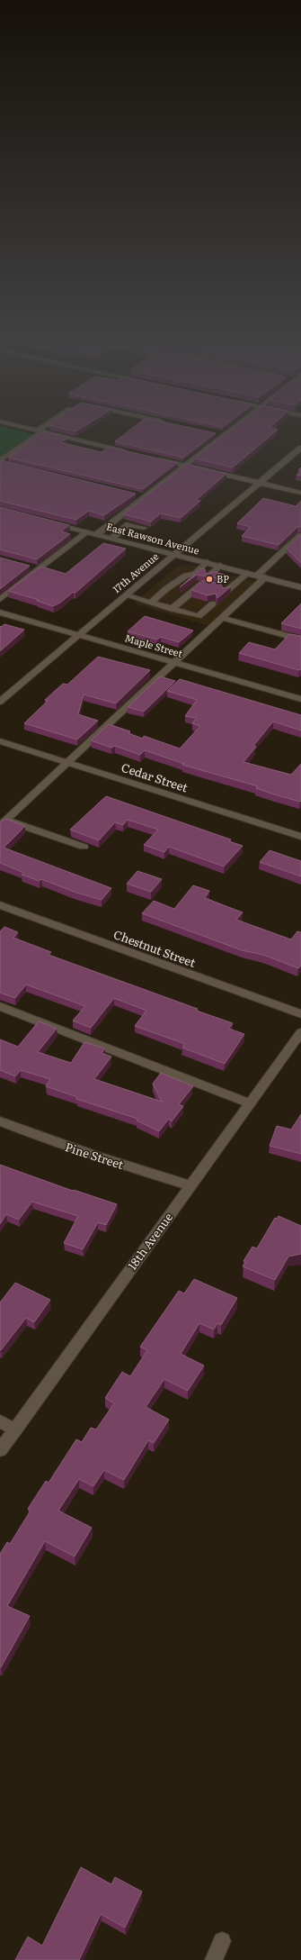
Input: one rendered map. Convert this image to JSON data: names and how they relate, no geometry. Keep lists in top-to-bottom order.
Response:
{
  "streets": {
    "street": [
      "East Rawson Avenue",
      "17th Avenue",
      "Maple Street",
      "Cedar Street",
      "Chestnut Street",
      "Pine Street",
      "18th Avenue"
    ]
  },
  "crossings": [
    ["East Rawson Avenue", "17th Avenue"],
    ["17th Avenue", "Maple Street"],
    ["Pine Street", "18th Avenue"]
  ],
  "places": ["BP"]
}
